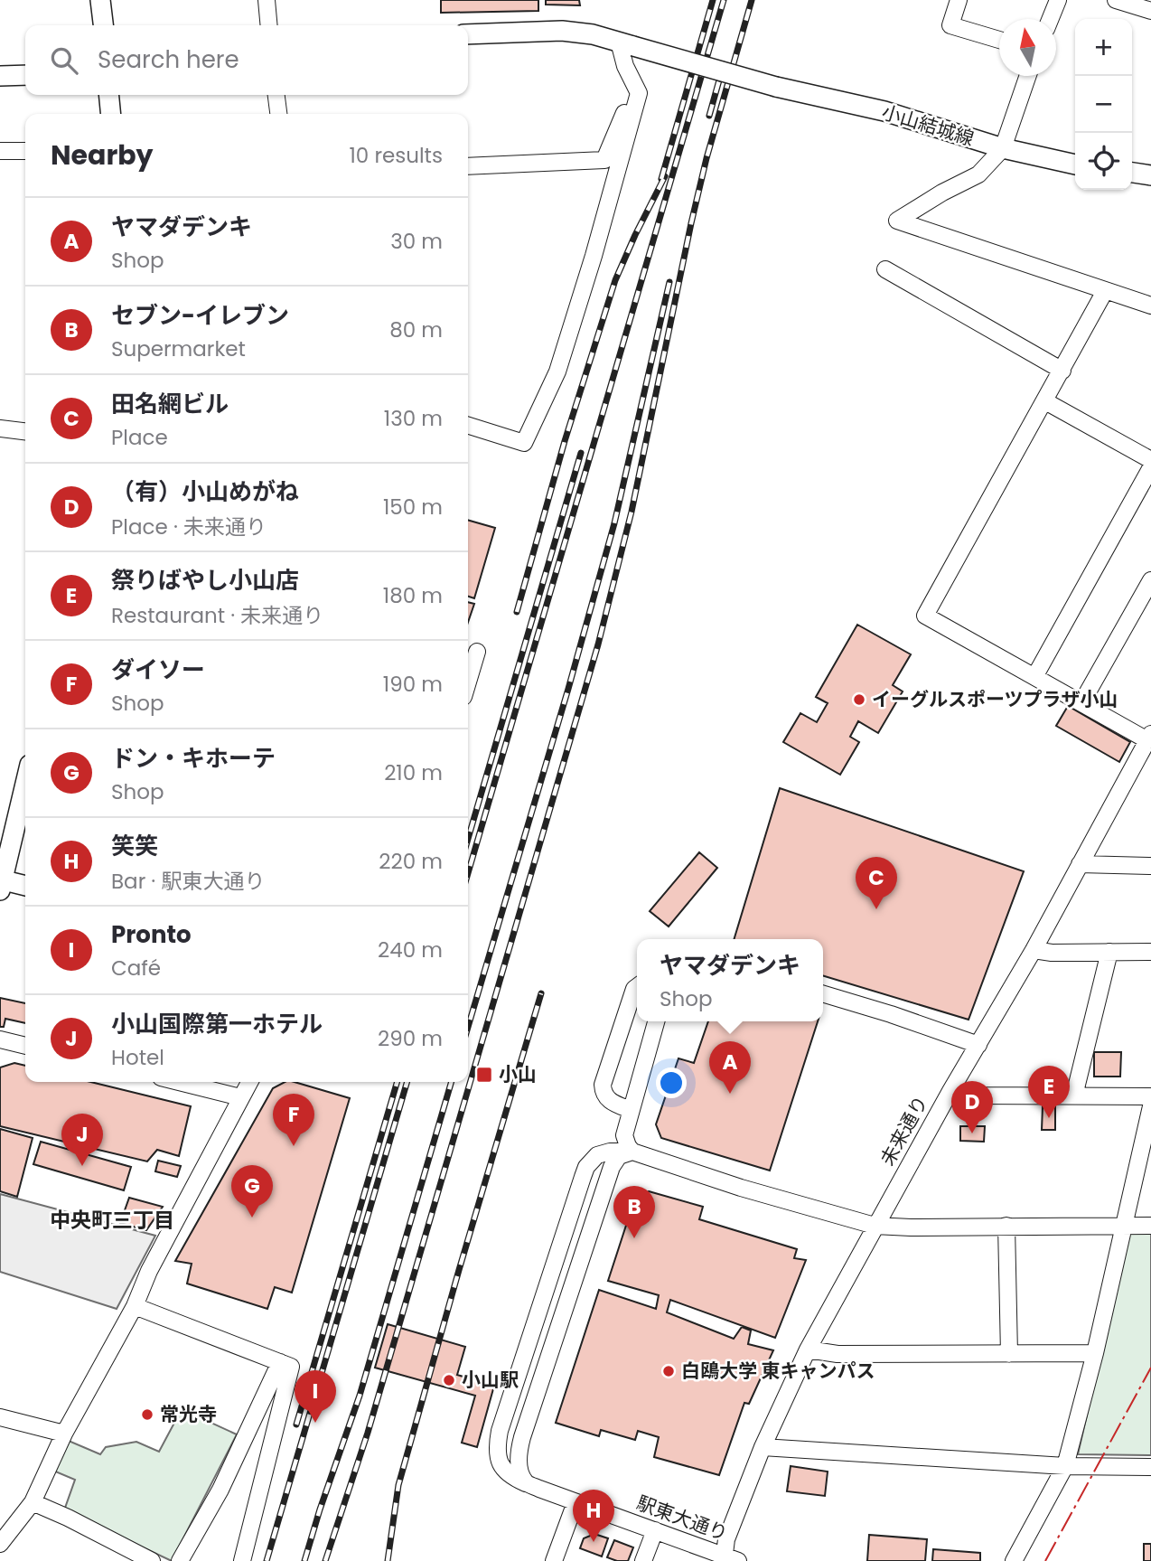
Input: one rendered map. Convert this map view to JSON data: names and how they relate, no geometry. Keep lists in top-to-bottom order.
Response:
{
  "streets": {
    "main road": ["小山結城線"],
    "street": ["未来通り", "駅東大通り"]
  },
  "crossings": [
    ["未来通り", "駅東大通り"]
  ],
  "districts": ["中央町三丁目"],
  "places": {
    "other": [
      "イーグルスポーツプラザ小山",
      "白鴎大学 東キャンパス",
      "小山駅",
      "常光寺"
    ],
    "transit": ["小山"]
  },
  "north": "top",
  "page": {
    "map_buttons": ["+", "−"],
    "search": "Search here",
    "heading": ["Nearby", "10 results"],
    "list": [
      {
        "mark": "A",
        "name": "ヤマダデンキ",
        "note": "Shop",
        "value": "30 m"
      },
      {
        "mark": "B",
        "name": "セブン-イレブン",
        "note": "Supermarket",
        "value": "80 m"
      },
      {
        "mark": "C",
        "name": "田名網ビル",
        "note": "Place",
        "value": "130 m"
      },
      {
        "mark": "D",
        "name": "（有）小山めがね",
        "note": "Place · 未来通り",
        "value": "150 m"
      },
      {
        "mark": "E",
        "name": "祭りばやし小山店",
        "note": "Restaurant · 未来通り",
        "value": "180 m"
      },
      {
        "mark": "F",
        "name": "ダイソー",
        "note": "Shop",
        "value": "190 m"
      },
      {
        "mark": "G",
        "name": "ドン・キホーテ",
        "note": "Shop",
        "value": "210 m"
      },
      {
        "mark": "H",
        "name": "笑笑",
        "note": "Bar · 駅東大通り",
        "value": "220 m"
      },
      {
        "mark": "I",
        "name": "Pronto",
        "note": "Café",
        "value": "240 m"
      },
      {
        "mark": "J",
        "name": "小山国際第一ホテル",
        "note": "Hotel",
        "value": "290 m"
      }
    ],
    "pins": [
      "C",
      "A",
      "E",
      "D",
      "F",
      "J",
      "G",
      "B",
      "I",
      "H"
    ],
    "popup": ["ヤマダデンキ", "Shop"]
  }
}
